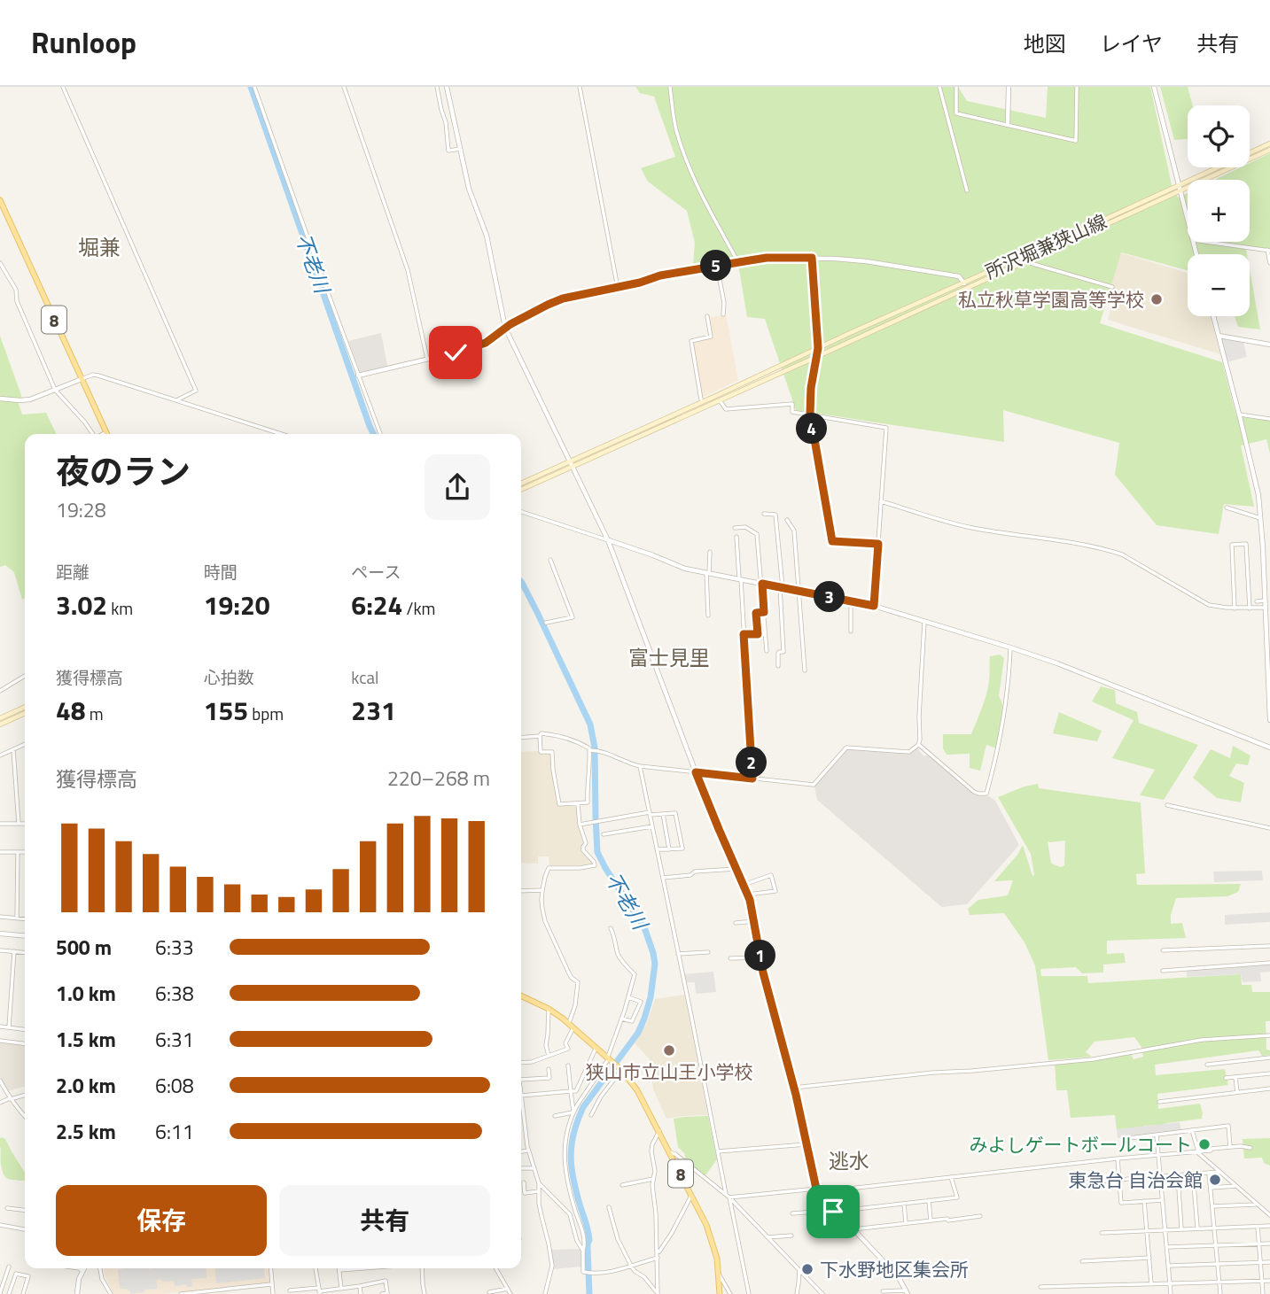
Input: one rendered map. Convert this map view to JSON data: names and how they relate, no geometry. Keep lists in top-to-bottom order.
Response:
{
  "streets": {
    "main road": ["所沢堀兼狭山線", "8"]
  },
  "districts": ["堀兼", "富士見里", "逃水"],
  "water": ["不老川"],
  "places": [
    "私立秋草学園高等学校",
    "狭山市立山王小学校",
    "みよしゲートボールコート",
    "東急台 自治会館",
    "下水野地区集会所"
  ],
  "page": {
    "header": "Runloop",
    "nav": ["地図", "レイヤ", "共有"],
    "map_buttons": ["+", "−"],
    "pins": [
      "5",
      "4",
      "3",
      "2",
      "1"
    ],
    "heading": ["夜のラン", "19:28"],
    "stats": [
      ["距離", "3.02 km"],
      ["時間", "19:20"],
      ["ペース", "6:24 /km"],
      ["獲得標高", "48 m"],
      ["心拍数", "155 bpm"],
      ["kcal", "231"]
    ],
    "chart": ["獲得標高", "220–268 m"],
    "list": [
      {
        "name": "500 m",
        "note": "6:33"
      },
      {
        "name": "1.0 km",
        "note": "6:38"
      },
      {
        "name": "1.5 km",
        "note": "6:31"
      },
      {
        "name": "2.0 km",
        "note": "6:08"
      },
      {
        "name": "2.5 km",
        "note": "6:11"
      }
    ],
    "buttons": ["保存", "共有"]
  }
}
